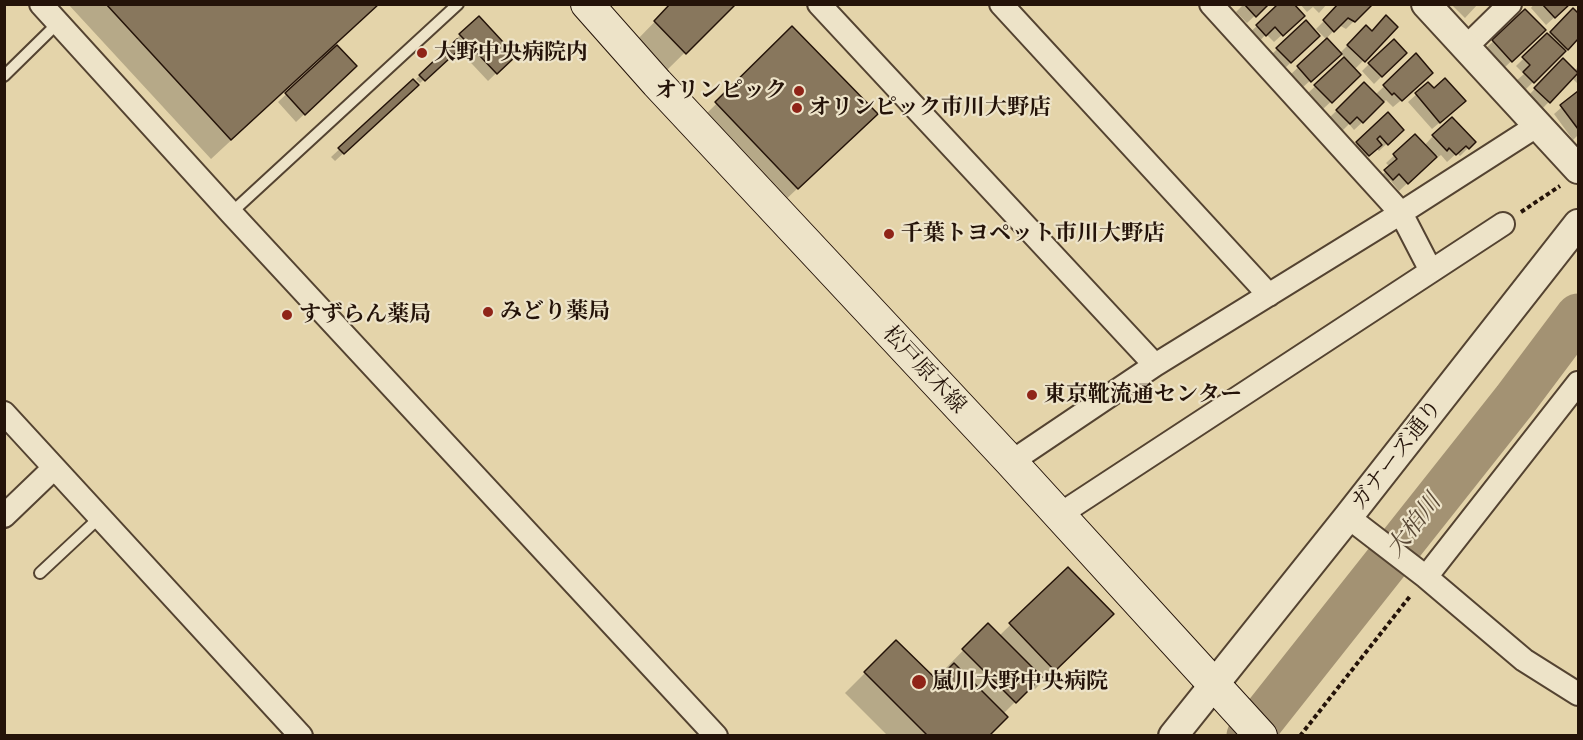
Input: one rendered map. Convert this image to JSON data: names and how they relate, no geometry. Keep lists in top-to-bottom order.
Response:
{
  "streets": {
    "main road": ["松戸原木線"],
    "street": ["ガナーズ通り"]
  },
  "crossings": [
    ["松戸原木線", "ガナーズ通り"]
  ],
  "water": ["大柏川"],
  "places": [
    "大野中央病院内",
    "オリンピック",
    "オリンピック市川大野店",
    "千葉トヨペット市川大野店",
    "みどり薬局",
    "すずらん薬局",
    "東京靴流通センター",
    "嵐川大野中央病院"
  ]
}
